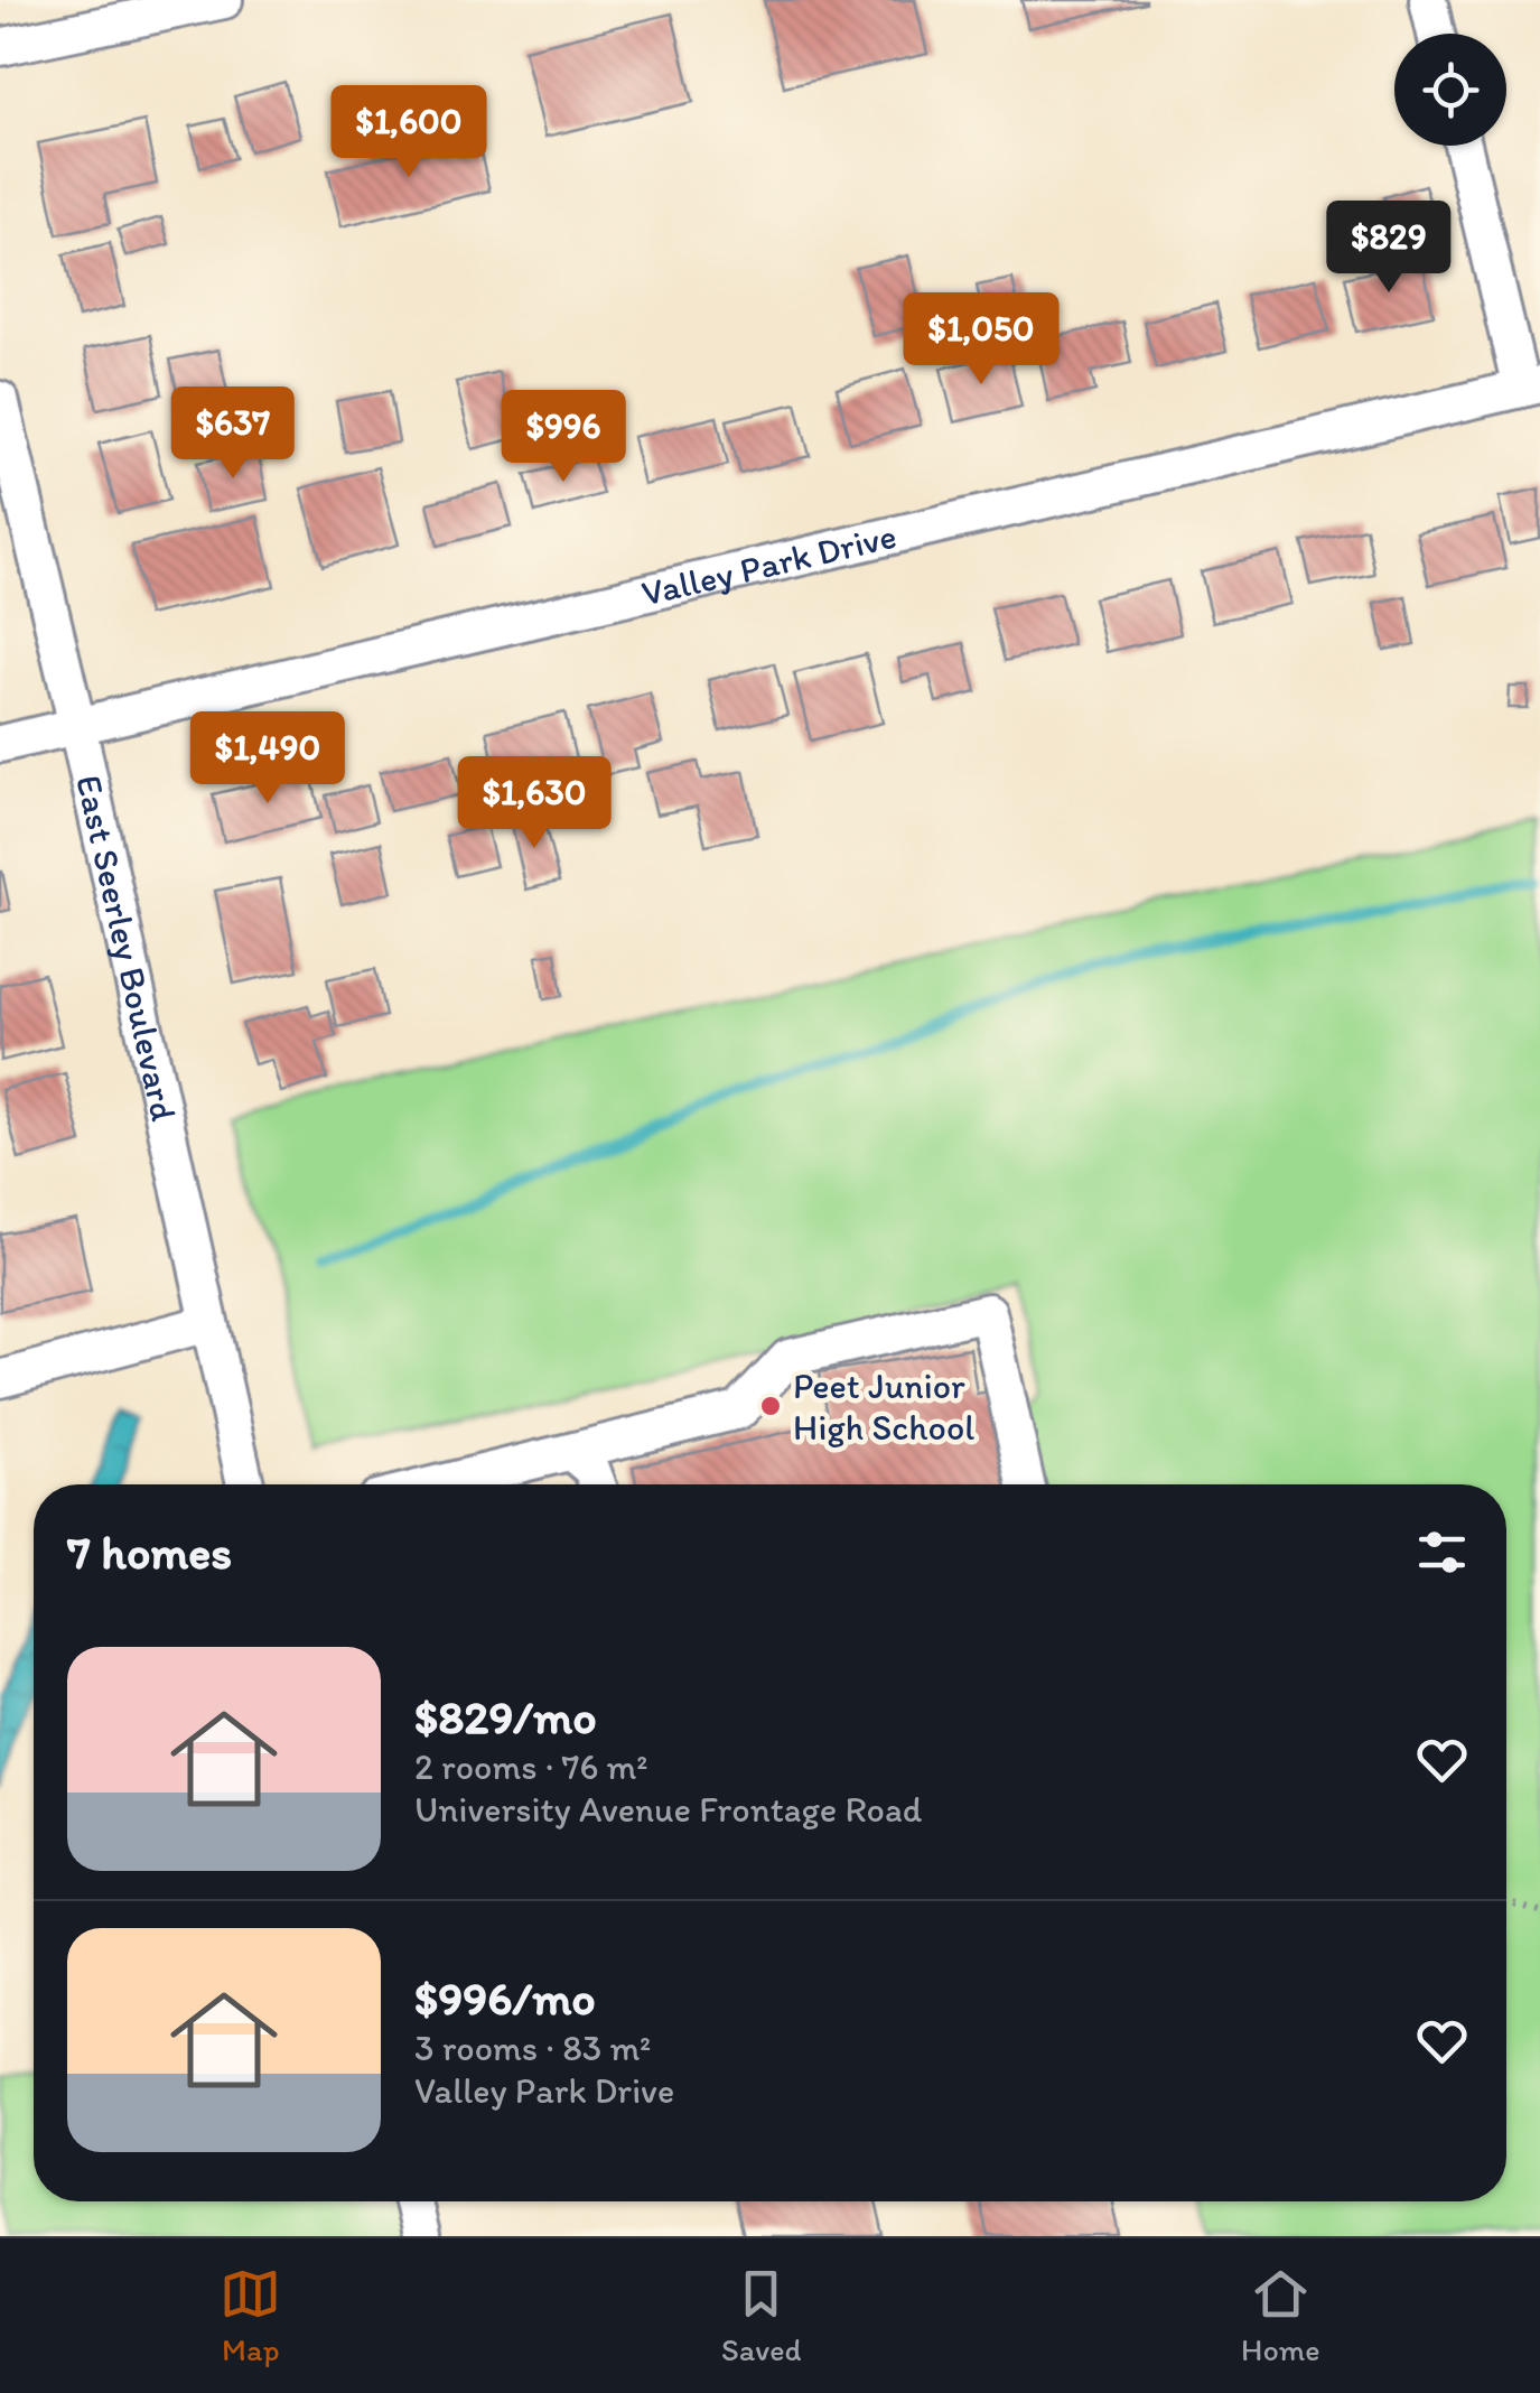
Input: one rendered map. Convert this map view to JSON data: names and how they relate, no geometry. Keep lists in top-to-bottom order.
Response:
{
  "streets": {
    "street": ["Valley Park Drive", "East Seerley Boulevard"]
  },
  "crossings": [
    ["Valley Park Drive", "East Seerley Boulevard"]
  ],
  "places": ["Peet Junior High School"],
  "page": {
    "price": [
      "$1,600",
      "$829",
      "$1,050",
      "$637",
      "$996",
      "$1,490",
      "$1,630"
    ],
    "heading": "7 homes",
    "list": [
      {
        "name": "$829/mo",
        "note": "2 rooms · 76 m² · University Avenue Frontage Road"
      },
      {
        "name": "$996/mo",
        "note": "3 rooms · 83 m² · Valley Park Drive"
      }
    ],
    "tabs": ["Map", "Saved", "Home"]
  }
}
